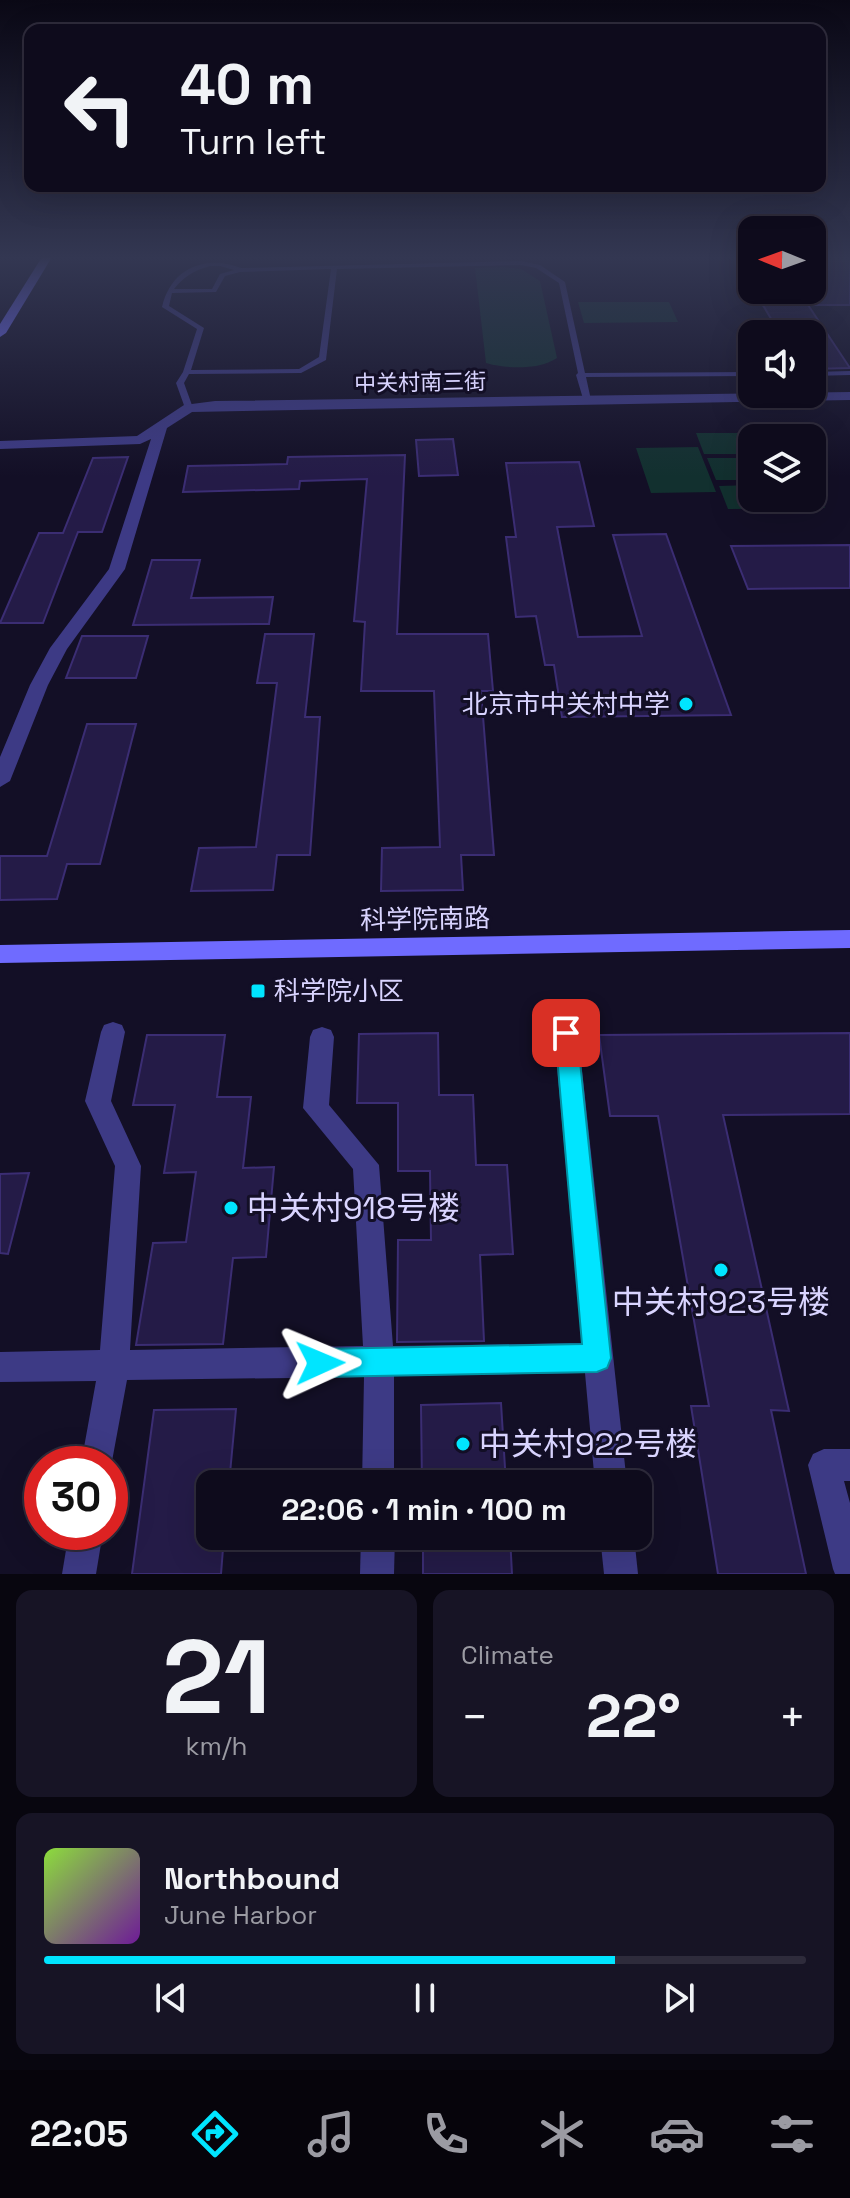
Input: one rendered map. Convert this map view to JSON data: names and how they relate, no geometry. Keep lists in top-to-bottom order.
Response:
{
  "streets": {
    "street": ["中关村南三街", "科学院南路"]
  },
  "places": {
    "other": [
      "北京市中关村中学",
      "中关村918号楼",
      "中关村923号楼",
      "中关村922号楼"
    ],
    "transit": ["科学院小区"]
  },
  "north": "left",
  "page": {
    "turn": ["40 m", "Turn left"],
    "limit": "30",
    "trip": "22:06 · 1 min · 100 m",
    "tile": [
      ["21", "km/h"],
      "Climate"
    ],
    "heat": ["−", "22°", "+"],
    "song": ["Northbound", "June Harbor"],
    "tabs": "22:05"
  }
}
